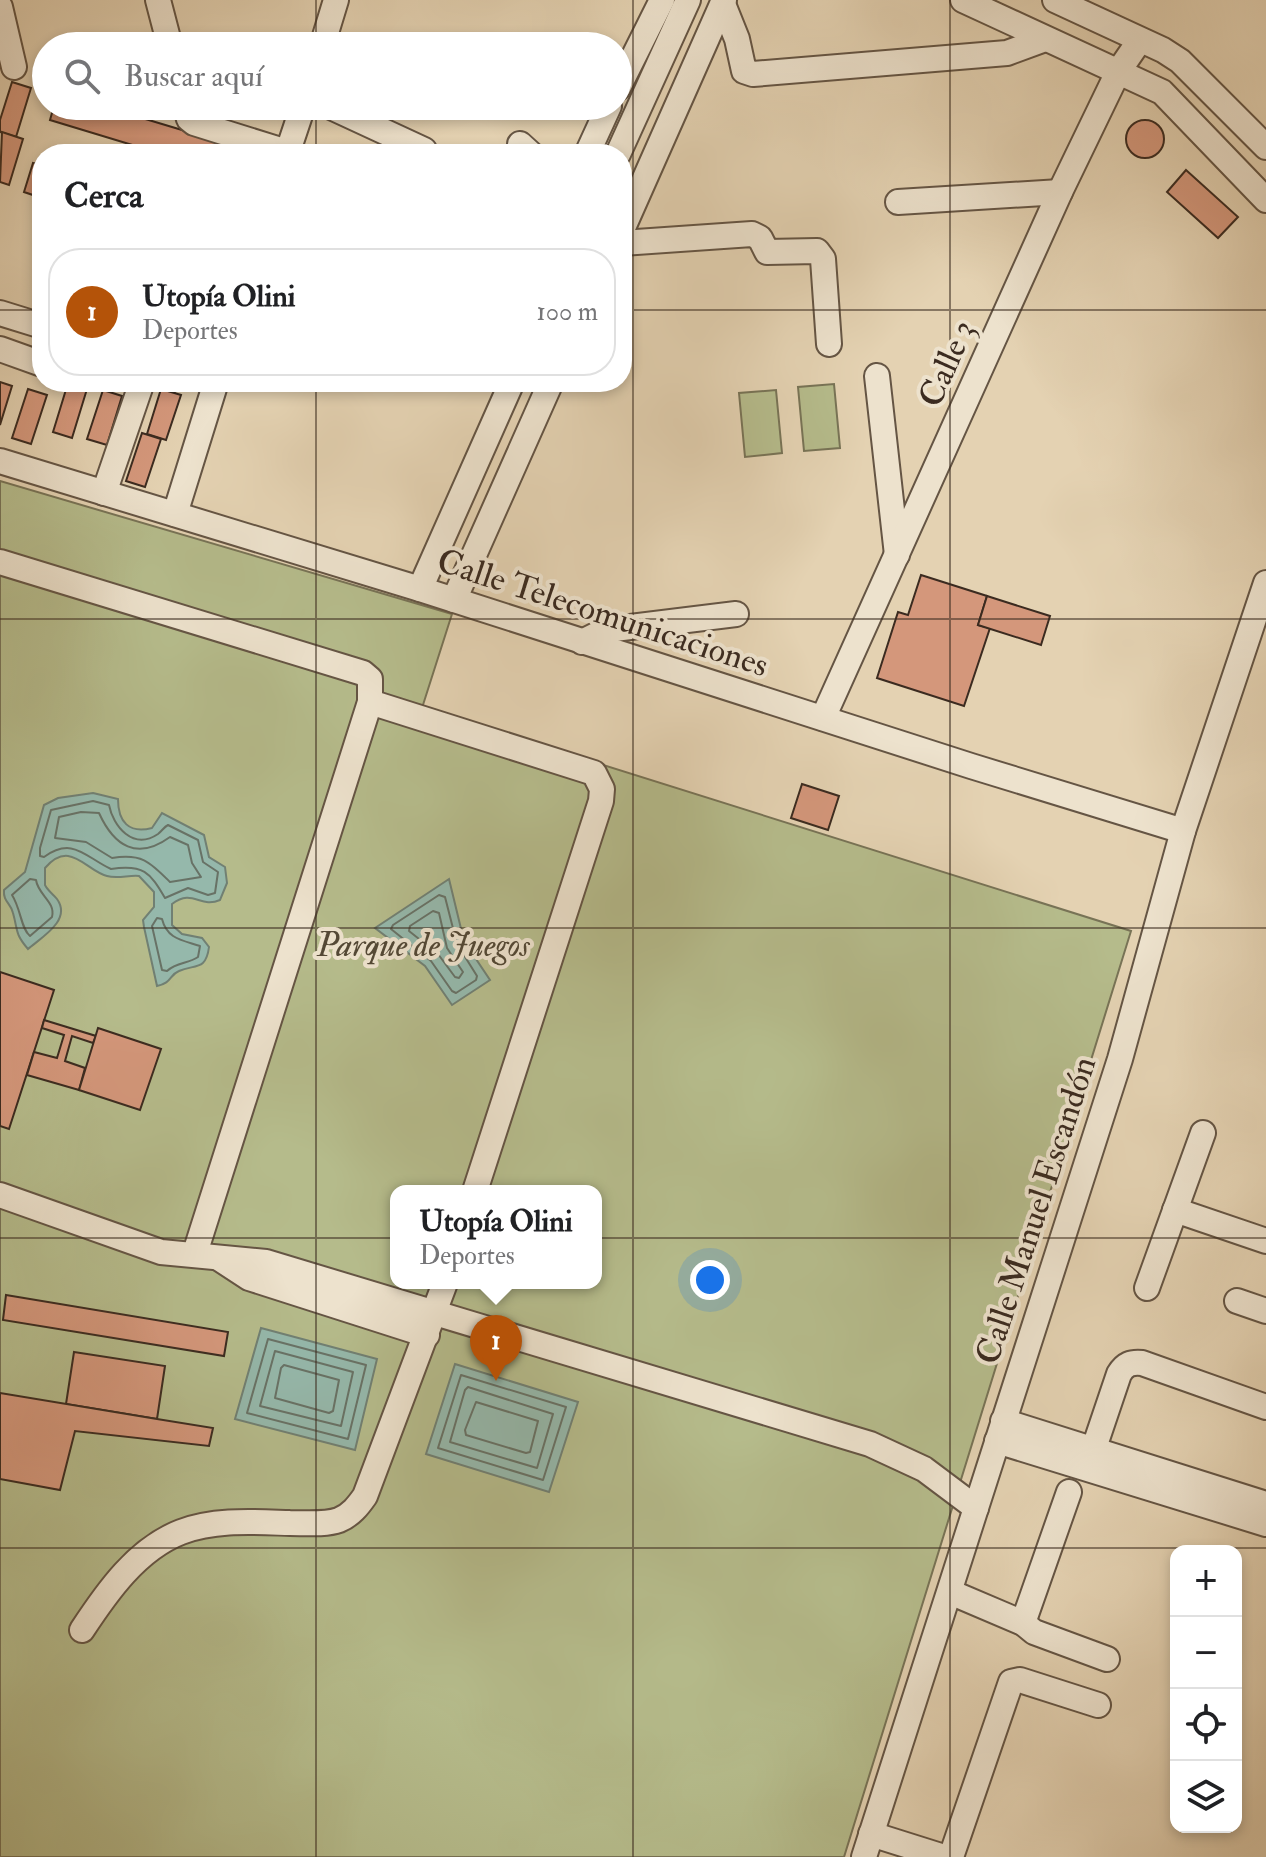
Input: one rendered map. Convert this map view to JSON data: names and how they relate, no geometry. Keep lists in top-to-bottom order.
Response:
{
  "streets": {
    "street": ["Calle 3", "Calle Telecomunicaciones", "Calle Manuel Escandón"]
  },
  "crossings": [
    ["Calle 3", "Calle Telecomunicaciones"],
    ["Calle Telecomunicaciones", "Calle Manuel Escandón"]
  ],
  "parks": ["Parque de Juegos"],
  "page": {
    "search": "Buscar aquí",
    "heading": "Cerca",
    "list": [
      {
        "mark": "1",
        "name": "Utopía Olini",
        "note": "Deportes",
        "value": "100 m"
      }
    ],
    "popup": ["Utopía Olini", "Deportes"],
    "pins": "1",
    "map_buttons": ["+", "−"]
  }
}
